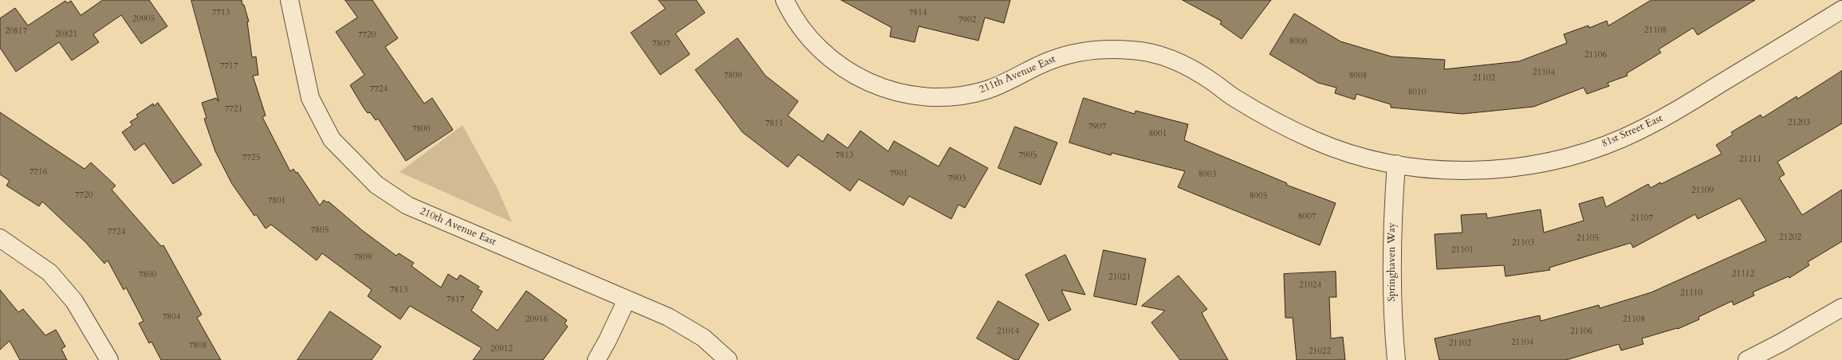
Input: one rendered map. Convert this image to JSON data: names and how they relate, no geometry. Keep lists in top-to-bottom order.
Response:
{
  "streets": {
    "street": [
      "211th Avenue East",
      "81st Street East",
      "210th Avenue East",
      "Springhaven Way"
    ]
  },
  "crossings": [
    ["211th Avenue East", "81st Street East"],
    ["211th Avenue East", "Springhaven Way"],
    ["81st Street East", "Springhaven Way"]
  ],
  "house_numbers": [
    "7713",
    "7814",
    "20905",
    "7902",
    "21108",
    "20817",
    "20821",
    "7720",
    "8006",
    "7807",
    "21106",
    "7717",
    "21104",
    "7809",
    "8008",
    "21102",
    "7724",
    "8010",
    "7721",
    "21203",
    "7811",
    "7907",
    "7800",
    "8001",
    "7813",
    "7905",
    "7725",
    "21111",
    "7716",
    "7901",
    "8003",
    "7903",
    "21109",
    "7720",
    "8005",
    "7801",
    "8007",
    "21107",
    "7805",
    "7724",
    "21202",
    "21105",
    "21103",
    "21101",
    "7809",
    "21112",
    "7800",
    "21021",
    "21024",
    "7813",
    "21110",
    "7817",
    "7804",
    "20916",
    "21108",
    "21014",
    "21106",
    "21104",
    "21102",
    "7808",
    "20912",
    "21022"
  ]
}
